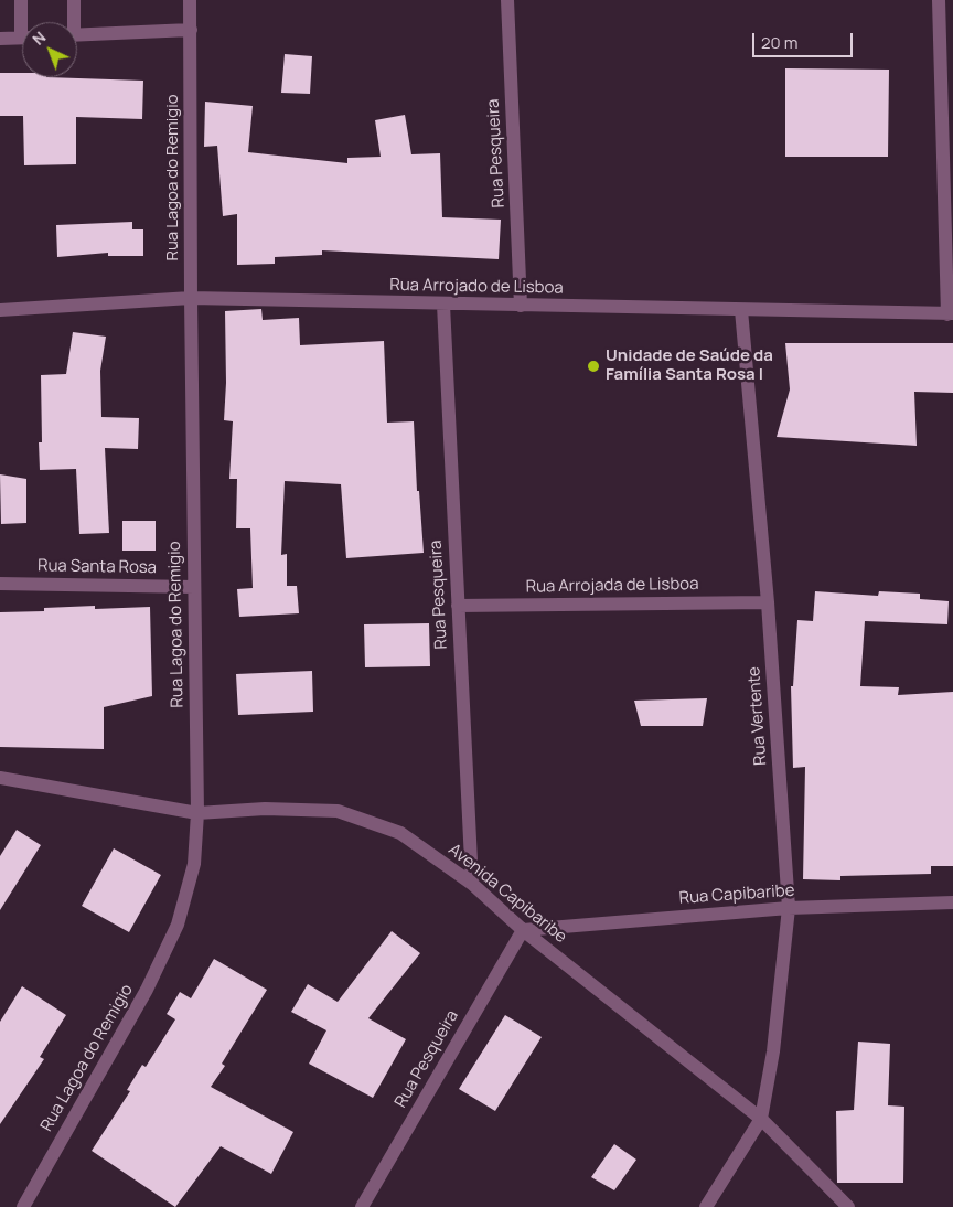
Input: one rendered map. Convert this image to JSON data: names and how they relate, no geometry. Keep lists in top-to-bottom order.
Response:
{
  "streets": {
    "street": [
      "Rua Pesqueira",
      "Rua Lagoa do Remigio",
      "Rua Arrojado de Lisboa",
      "Rua Santa Rosa",
      "Rua Arrojada de Lisboa",
      "Rua Vertente",
      "Avenida Capibaribe",
      "Rua Capibaribe"
    ]
  },
  "crossings": [
    ["Rua Pesqueira", "Rua Arrojado de Lisboa"],
    ["Rua Pesqueira", "Rua Arrojada de Lisboa"],
    ["Rua Pesqueira", "Avenida Capibaribe"],
    ["Rua Pesqueira", "Rua Capibaribe"],
    ["Rua Lagoa do Remigio", "Rua Arrojado de Lisboa"],
    ["Rua Lagoa do Remigio", "Rua Santa Rosa"],
    ["Rua Lagoa do Remigio", "Avenida Capibaribe"],
    ["Rua Arrojado de Lisboa", "Rua Vertente"],
    ["Rua Arrojada de Lisboa", "Rua Vertente"],
    ["Rua Vertente", "Avenida Capibaribe"],
    ["Rua Vertente", "Rua Capibaribe"],
    ["Avenida Capibaribe", "Rua Capibaribe"]
  ],
  "places": ["Unidade de Saúde da Família Santa Rosa I"],
  "scale_bar": "20 m",
  "north": "top left"
}
